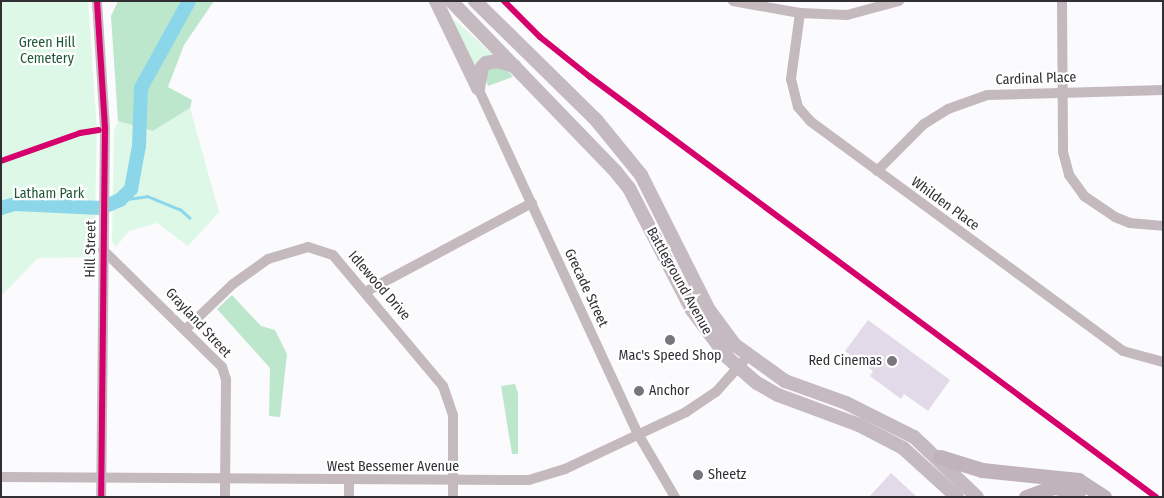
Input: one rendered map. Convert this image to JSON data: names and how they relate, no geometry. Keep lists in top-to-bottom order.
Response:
{
  "streets": {
    "main road": ["Battleground Avenue"],
    "street": [
      "Cardinal Place",
      "Whilden Place",
      "Hill Street",
      "Idlewood Drive",
      "Grecade Street",
      "Grayland Street",
      "West Bessemer Avenue"
    ]
  },
  "crossings": [
    ["Cardinal Place", "Whilden Place"],
    ["Hill Street", "Grayland Street"],
    ["Hill Street", "West Bessemer Avenue"],
    ["Battleground Avenue", "West Bessemer Avenue"],
    ["Idlewood Drive", "Grayland Street"],
    ["Idlewood Drive", "West Bessemer Avenue"],
    ["Grecade Street", "West Bessemer Avenue"],
    ["Grayland Street", "West Bessemer Avenue"]
  ],
  "parks": ["Green Hill Cemetery", "Latham Park"],
  "places": [
    "Mac's Speed Shop",
    "Red Cinemas",
    "Anchor",
    "Sheetz"
  ]
}
